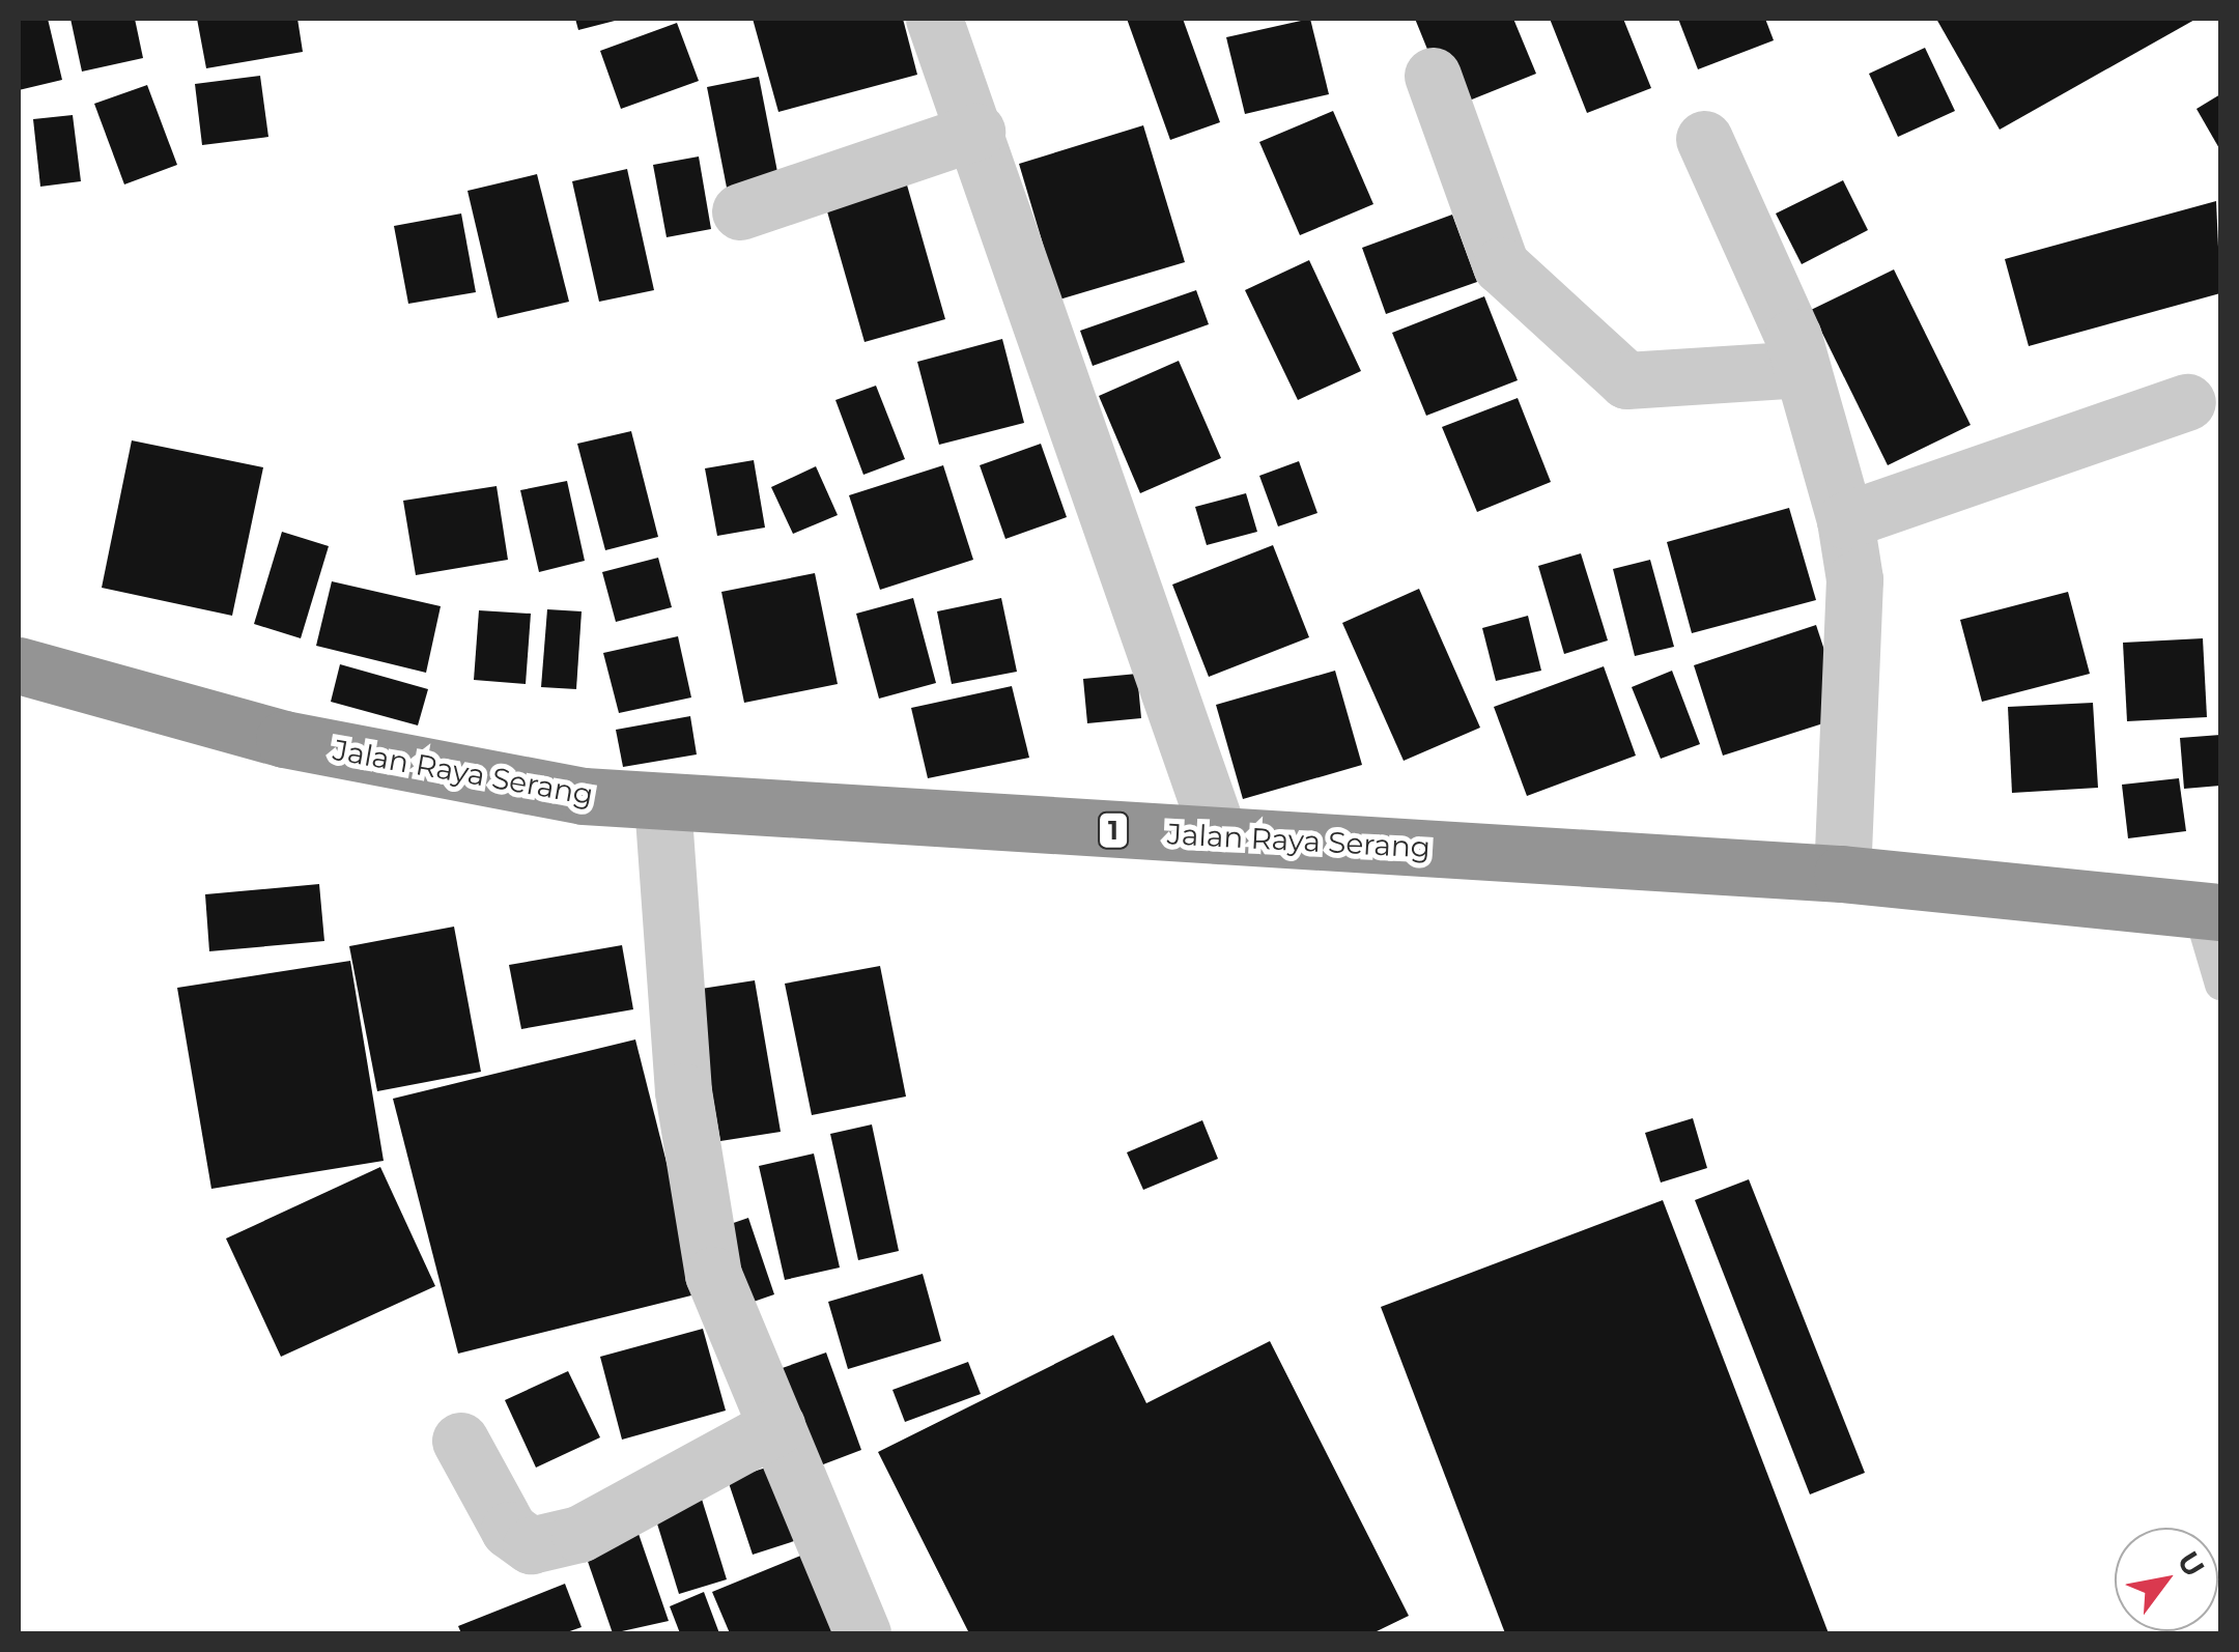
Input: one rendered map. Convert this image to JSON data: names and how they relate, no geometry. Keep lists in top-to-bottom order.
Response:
{
  "streets": {
    "highway": ["Jalan Raya Serang", "1"]
  },
  "north": "top right"
}
